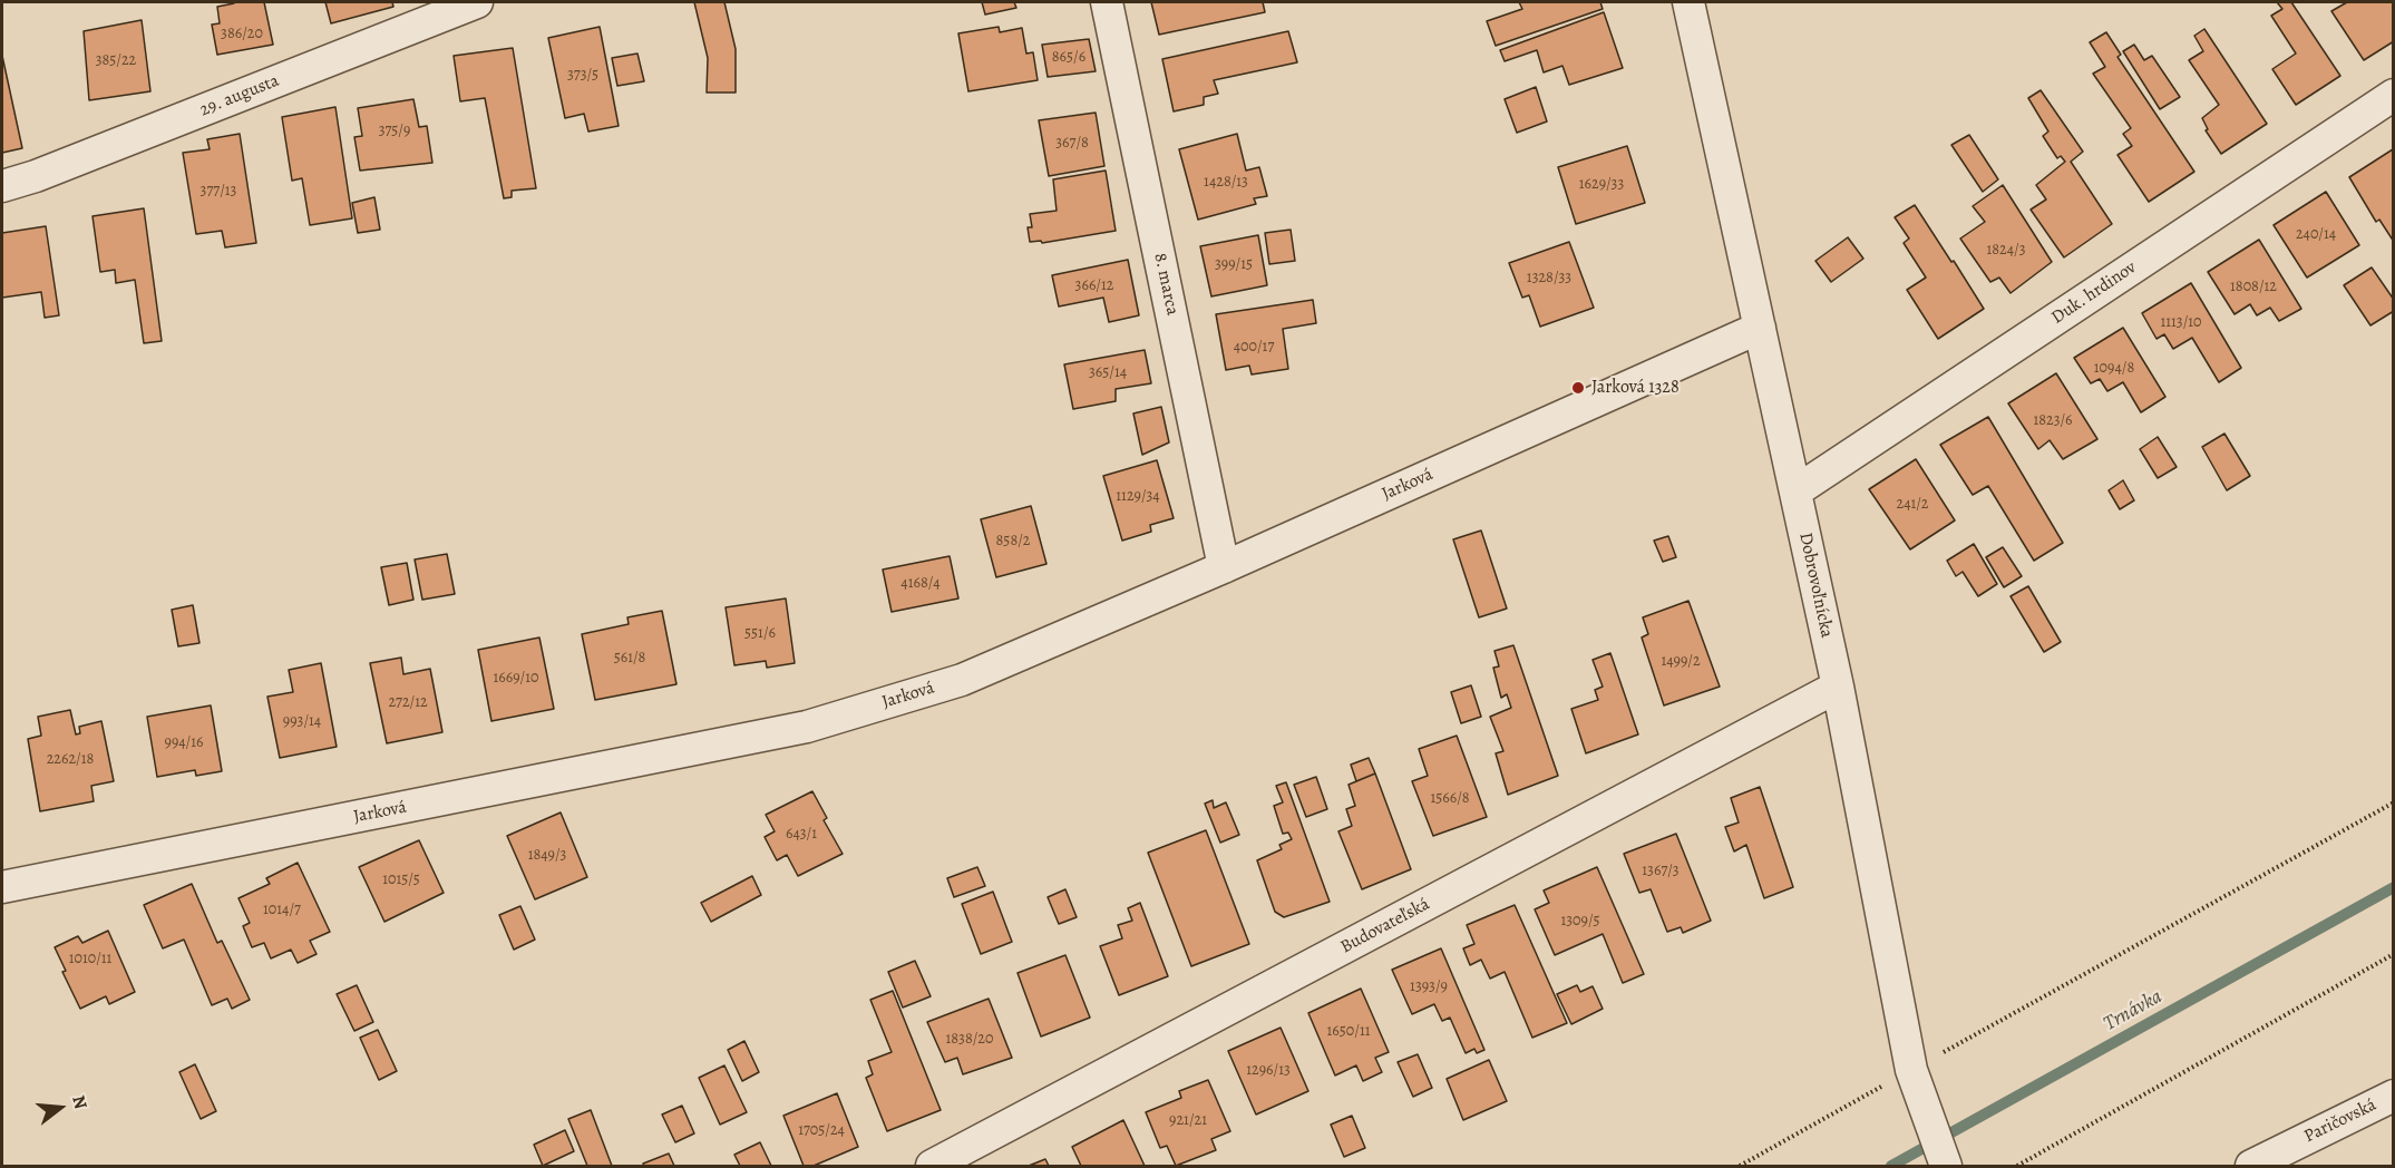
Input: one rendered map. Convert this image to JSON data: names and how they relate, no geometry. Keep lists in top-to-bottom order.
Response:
{
  "streets": {
    "street": [
      "29. augusta",
      "8. marca",
      "Duk. hrdinov",
      "Jarková",
      "Dobrovoľnícka",
      "Budovateľská",
      "Paričovská"
    ]
  },
  "crossings": [
    ["8. marca", "Jarková"],
    ["Duk. hrdinov", "Dobrovoľnícka"],
    ["Jarková", "Dobrovoľnícka"],
    ["Dobrovoľnícka", "Budovateľská"]
  ],
  "water": ["Trnávka"],
  "places": ["Jarková 1328"],
  "house_numbers": [
    "386/20",
    "865/6",
    "385/22",
    "373/5",
    "375/9",
    "367/8",
    "1428/13",
    "1629/33",
    "377/13",
    "240/14",
    "1824/3",
    "399/15",
    "1328/33",
    "366/12",
    "1808/12",
    "1113/10",
    "400/17",
    "1094/8",
    "365/14",
    "1823/6",
    "1129/34",
    "241/2",
    "858/2",
    "4168/4",
    "551/6",
    "561/8",
    "1499/2",
    "1669/10",
    "272/12",
    "993/14",
    "994/16",
    "2262/18",
    "1566/8",
    "643/1",
    "1849/3",
    "1367/3",
    "1015/5",
    "1014/7",
    "1309/5",
    "1010/11",
    "1393/9",
    "1650/11",
    "1838/20",
    "1296/13",
    "921/21",
    "1705/24"
  ],
  "north": "right"
}
